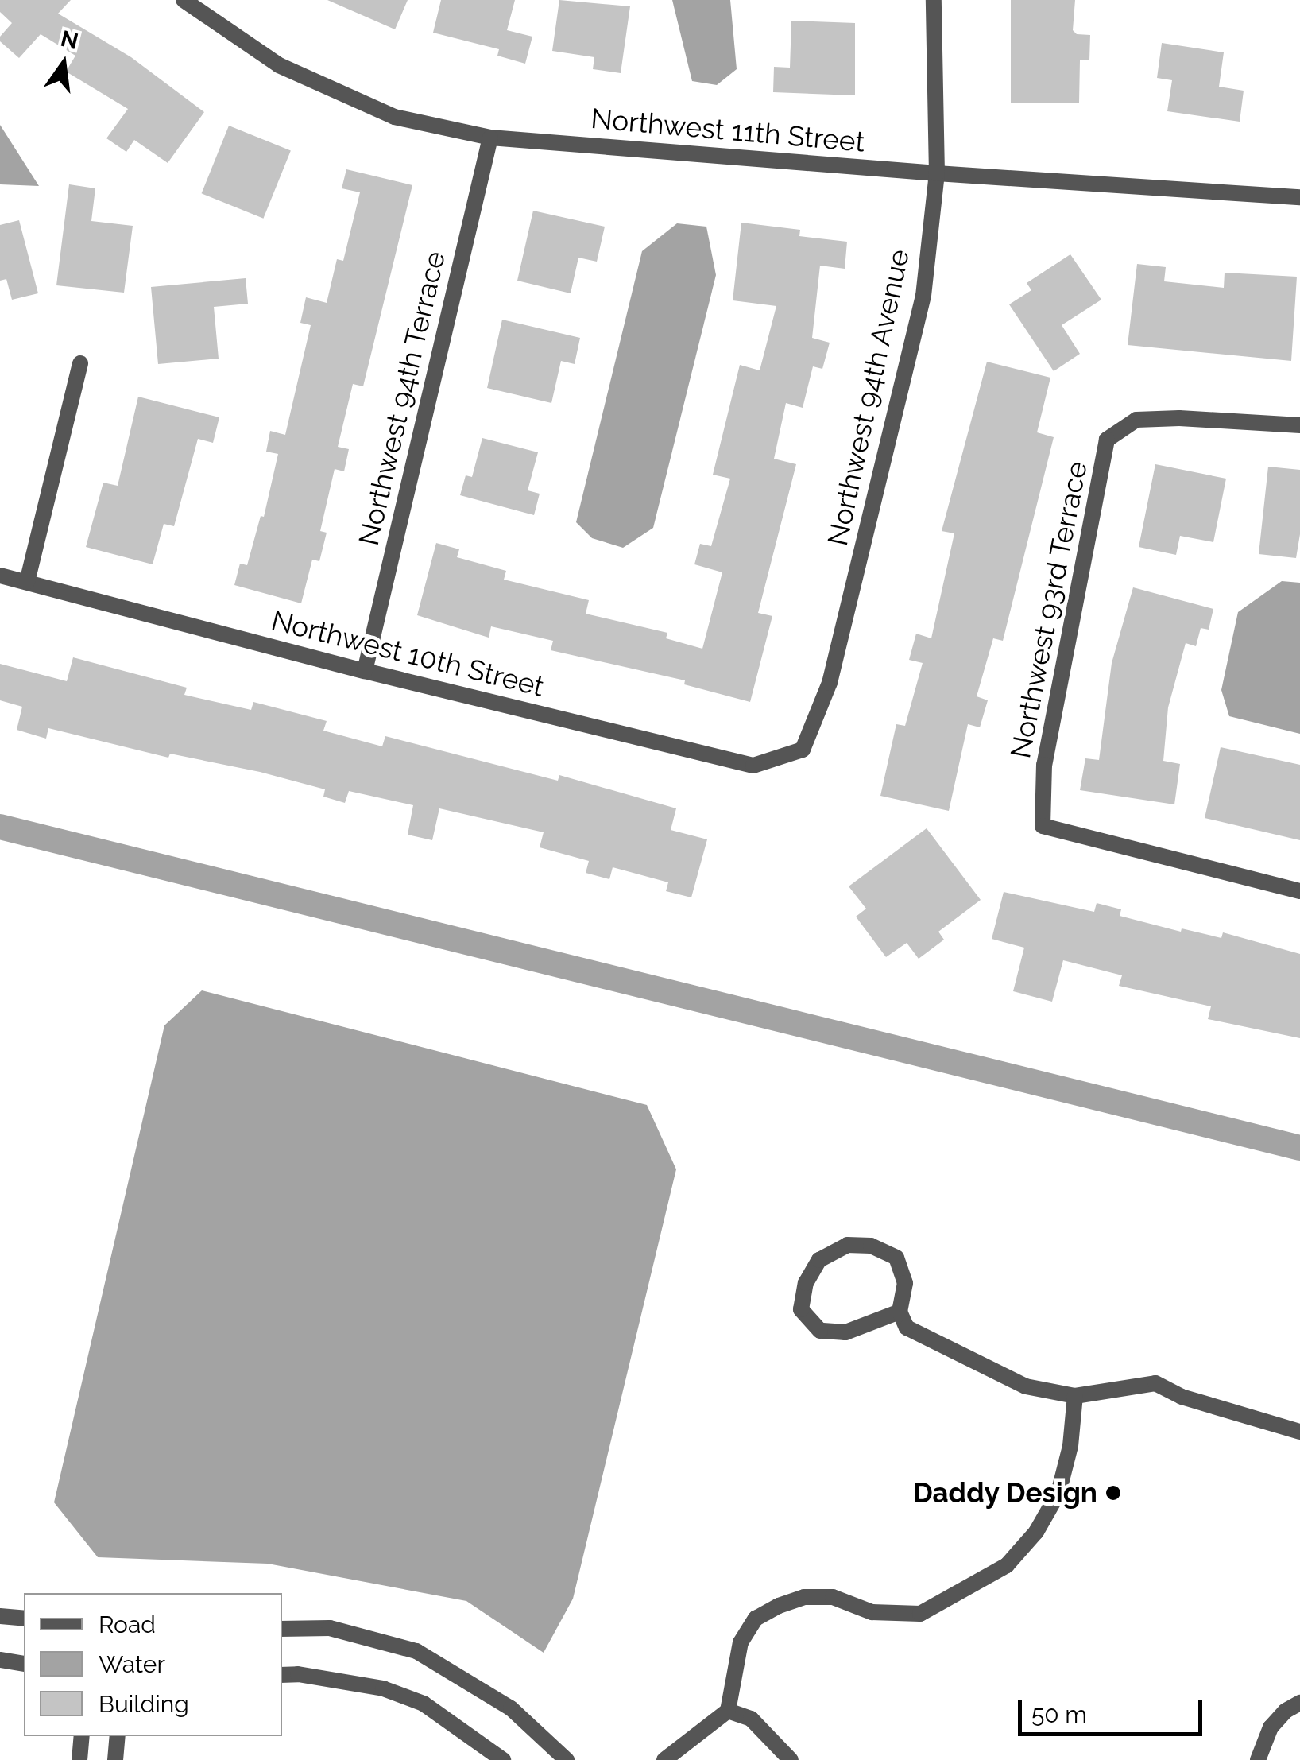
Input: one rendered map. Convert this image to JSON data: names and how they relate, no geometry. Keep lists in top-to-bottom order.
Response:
{
  "streets": {
    "street": [
      "Northwest 11th Street",
      "Northwest 94th Avenue",
      "Northwest 94th Terrace",
      "Northwest 93rd Terrace",
      "Northwest 10th Street"
    ]
  },
  "crossings": [
    ["Northwest 11th Street", "Northwest 94th Avenue"],
    ["Northwest 11th Street", "Northwest 94th Terrace"],
    ["Northwest 94th Avenue", "Northwest 10th Street"],
    ["Northwest 94th Terrace", "Northwest 10th Street"]
  ],
  "places": ["Daddy Design"],
  "legend": ["Road", "Water", "Building"],
  "scale_bar": "50 m",
  "north": "top"
}
